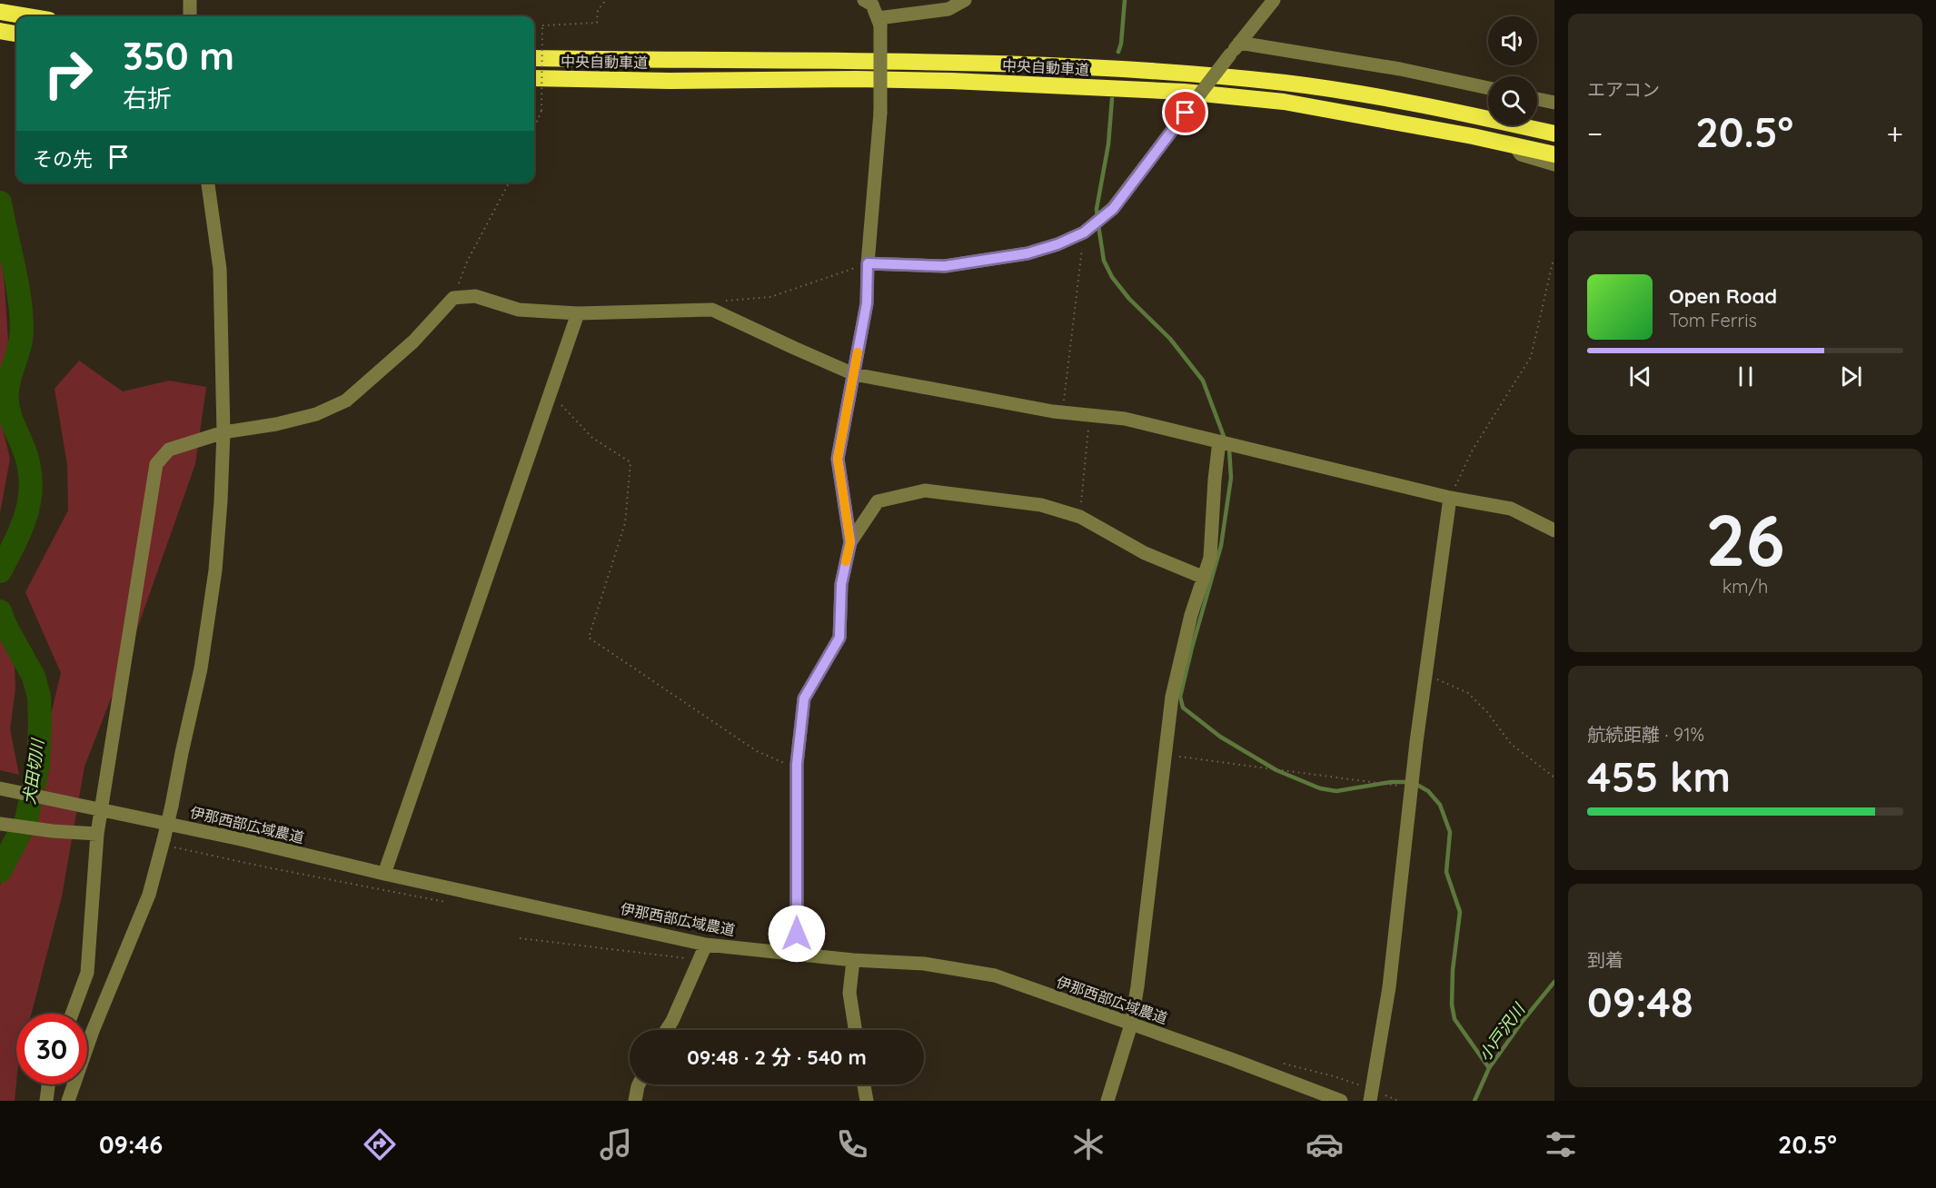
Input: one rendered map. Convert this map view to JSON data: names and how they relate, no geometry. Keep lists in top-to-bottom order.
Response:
{
  "streets": {
    "highway": ["中央自動車道"],
    "street": ["伊那西部広域農道"]
  },
  "water": ["犬田切川", "小戸沢川"],
  "page": {
    "tile": [
      "エアコン",
      ["26", "km/h"],
      ["航続距離 · 91%", "455 km"],
      ["到着", "09:48"]
    ],
    "turn": ["350 m", "右折"],
    "heat": ["−", "20.5°", "+"],
    "then": "その先",
    "song": ["Open Road", "Tom Ferris"],
    "limit": "30",
    "trip": "09:48 · 2 分 · 540 m",
    "tabs": ["09:46", "20.5°"]
  }
}
